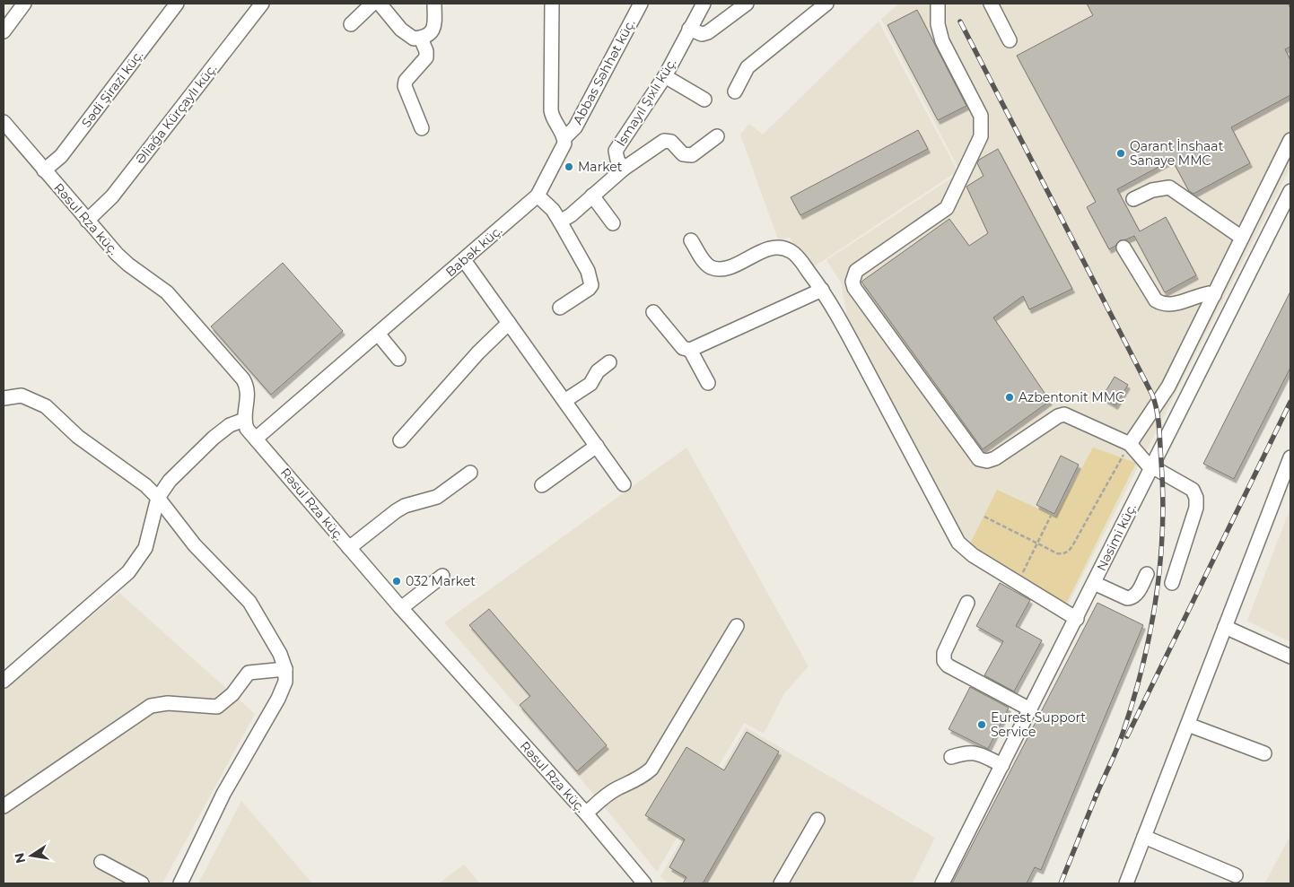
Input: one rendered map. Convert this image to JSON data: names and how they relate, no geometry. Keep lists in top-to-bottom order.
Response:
{
  "streets": {
    "street": [
      "Abbas Səhhət küç.",
      "Sədi Şirazi küç.",
      "İsmayıl Şıxlı küç.",
      "Əliağa Kürçaylı küç.",
      "Rəsul Rza küç.",
      "Babək küç.",
      "Nəsimi küç."
    ]
  },
  "crossings": [
    ["Abbas Səhhət küç.", "Babək küç."],
    ["Sədi Şirazi küç.", "Rəsul Rza küç."],
    ["Əliağa Kürçaylı küç.", "Rəsul Rza küç."],
    ["Rəsul Rza küç.", "Babək küç."]
  ],
  "places": [
    "Qarant İnshaat Sanaye MMC",
    "Market",
    "Azbentonit MMC",
    "032 Market",
    "Eurest Support Service"
  ],
  "north": "left"
}
